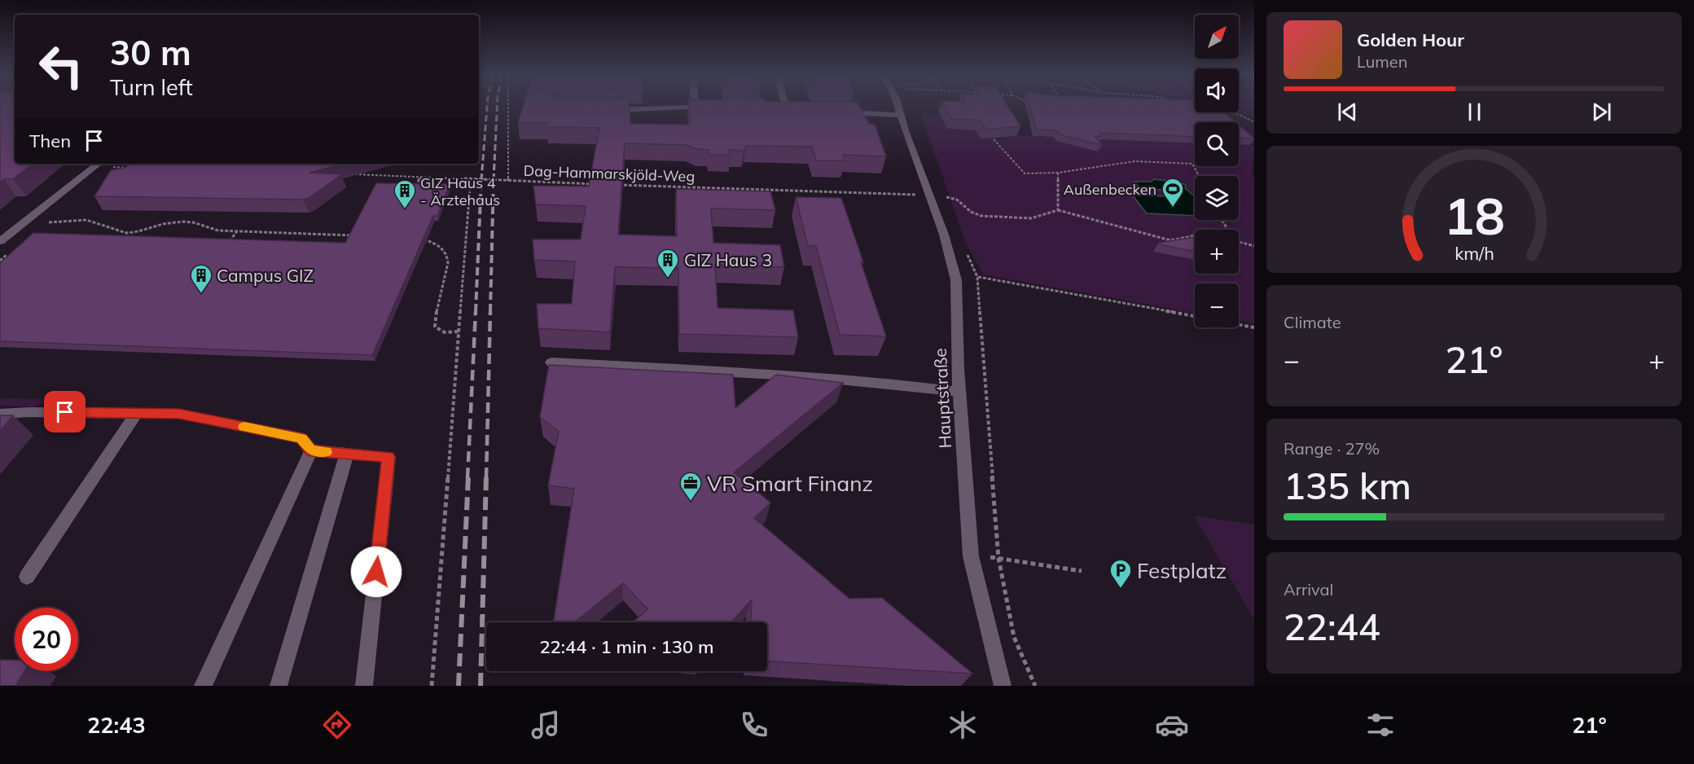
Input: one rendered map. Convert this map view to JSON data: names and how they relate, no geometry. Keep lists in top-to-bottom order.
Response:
{
  "streets": {
    "street": ["Hauptstraße"],
    "path": ["Dag-Hammarskjöld-Weg"]
  },
  "crossings": [
    ["Dag-Hammarskjöld-Weg", "Hauptstraße"]
  ],
  "places": {
    "sports": ["Außenbecken"],
    "building": ["GIZ Haus 4 - Ärztehaus", "GIZ Haus 3", "Campus GIZ"],
    "office": ["VR Smart Finanz"],
    "parking": ["Festplatz"]
  },
  "north": "top right",
  "page": {
    "map_buttons": ["+", "−"],
    "turn": ["30 m", "Turn left"],
    "song": ["Golden Hour", "Lumen"],
    "then": "Then",
    "tile": [
      "Climate",
      ["Range · 27%", "135 km"],
      ["Arrival", "22:44"]
    ],
    "heat": ["−", "21°", "+"],
    "limit": "20",
    "trip": "22:44 · 1 min · 130 m",
    "tabs": ["22:43", "21°"],
    "gauge": ["18", "km/h"]
  }
}
